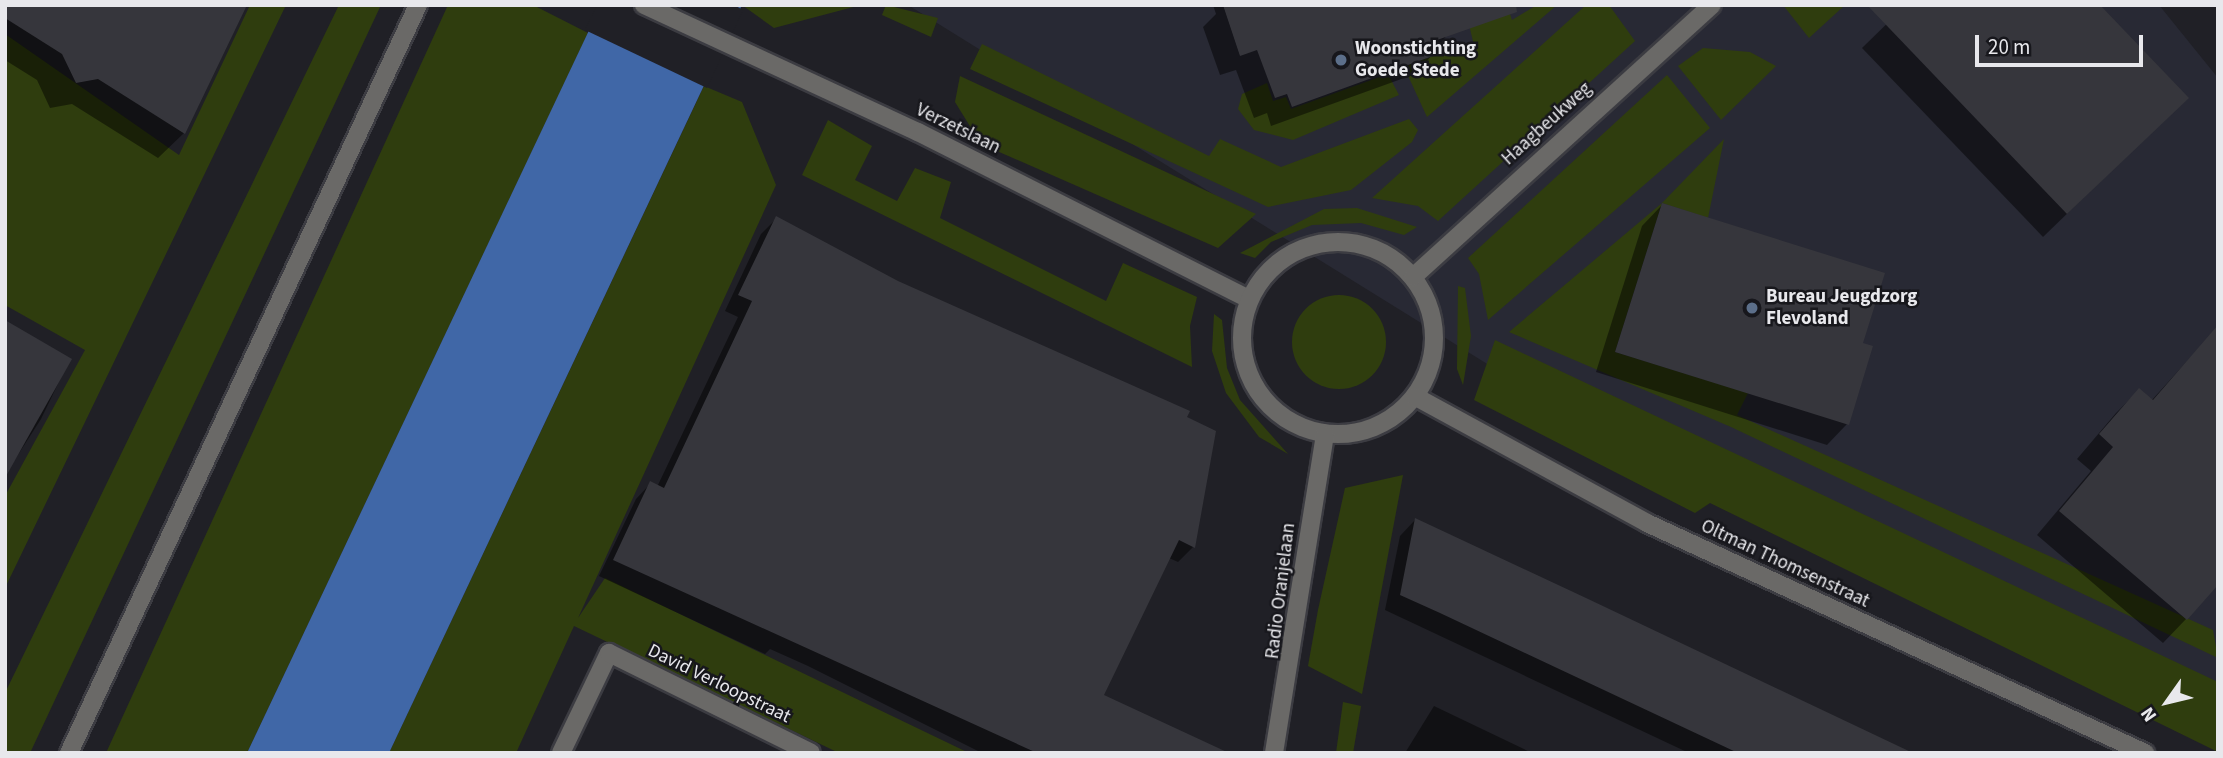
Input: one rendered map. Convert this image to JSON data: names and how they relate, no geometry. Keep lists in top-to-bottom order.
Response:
{
  "streets": {
    "street": [
      "Haagbeukweg",
      "Verzetslaan",
      "Oltman Thomsenstraat",
      "Radio Oranjelaan",
      "David Verloopstraat"
    ]
  },
  "crossings": [
    ["Haagbeukweg", "Verzetslaan"],
    ["Haagbeukweg", "Oltman Thomsenstraat"],
    ["Haagbeukweg", "Radio Oranjelaan"],
    ["Verzetslaan", "Oltman Thomsenstraat"],
    ["Verzetslaan", "Radio Oranjelaan"],
    ["Oltman Thomsenstraat", "Radio Oranjelaan"]
  ],
  "places": ["Woonstichting Goede Stede", "Bureau Jeugdzorg Flevoland"],
  "scale_bar": "20 m",
  "north": "bottom left"
}
